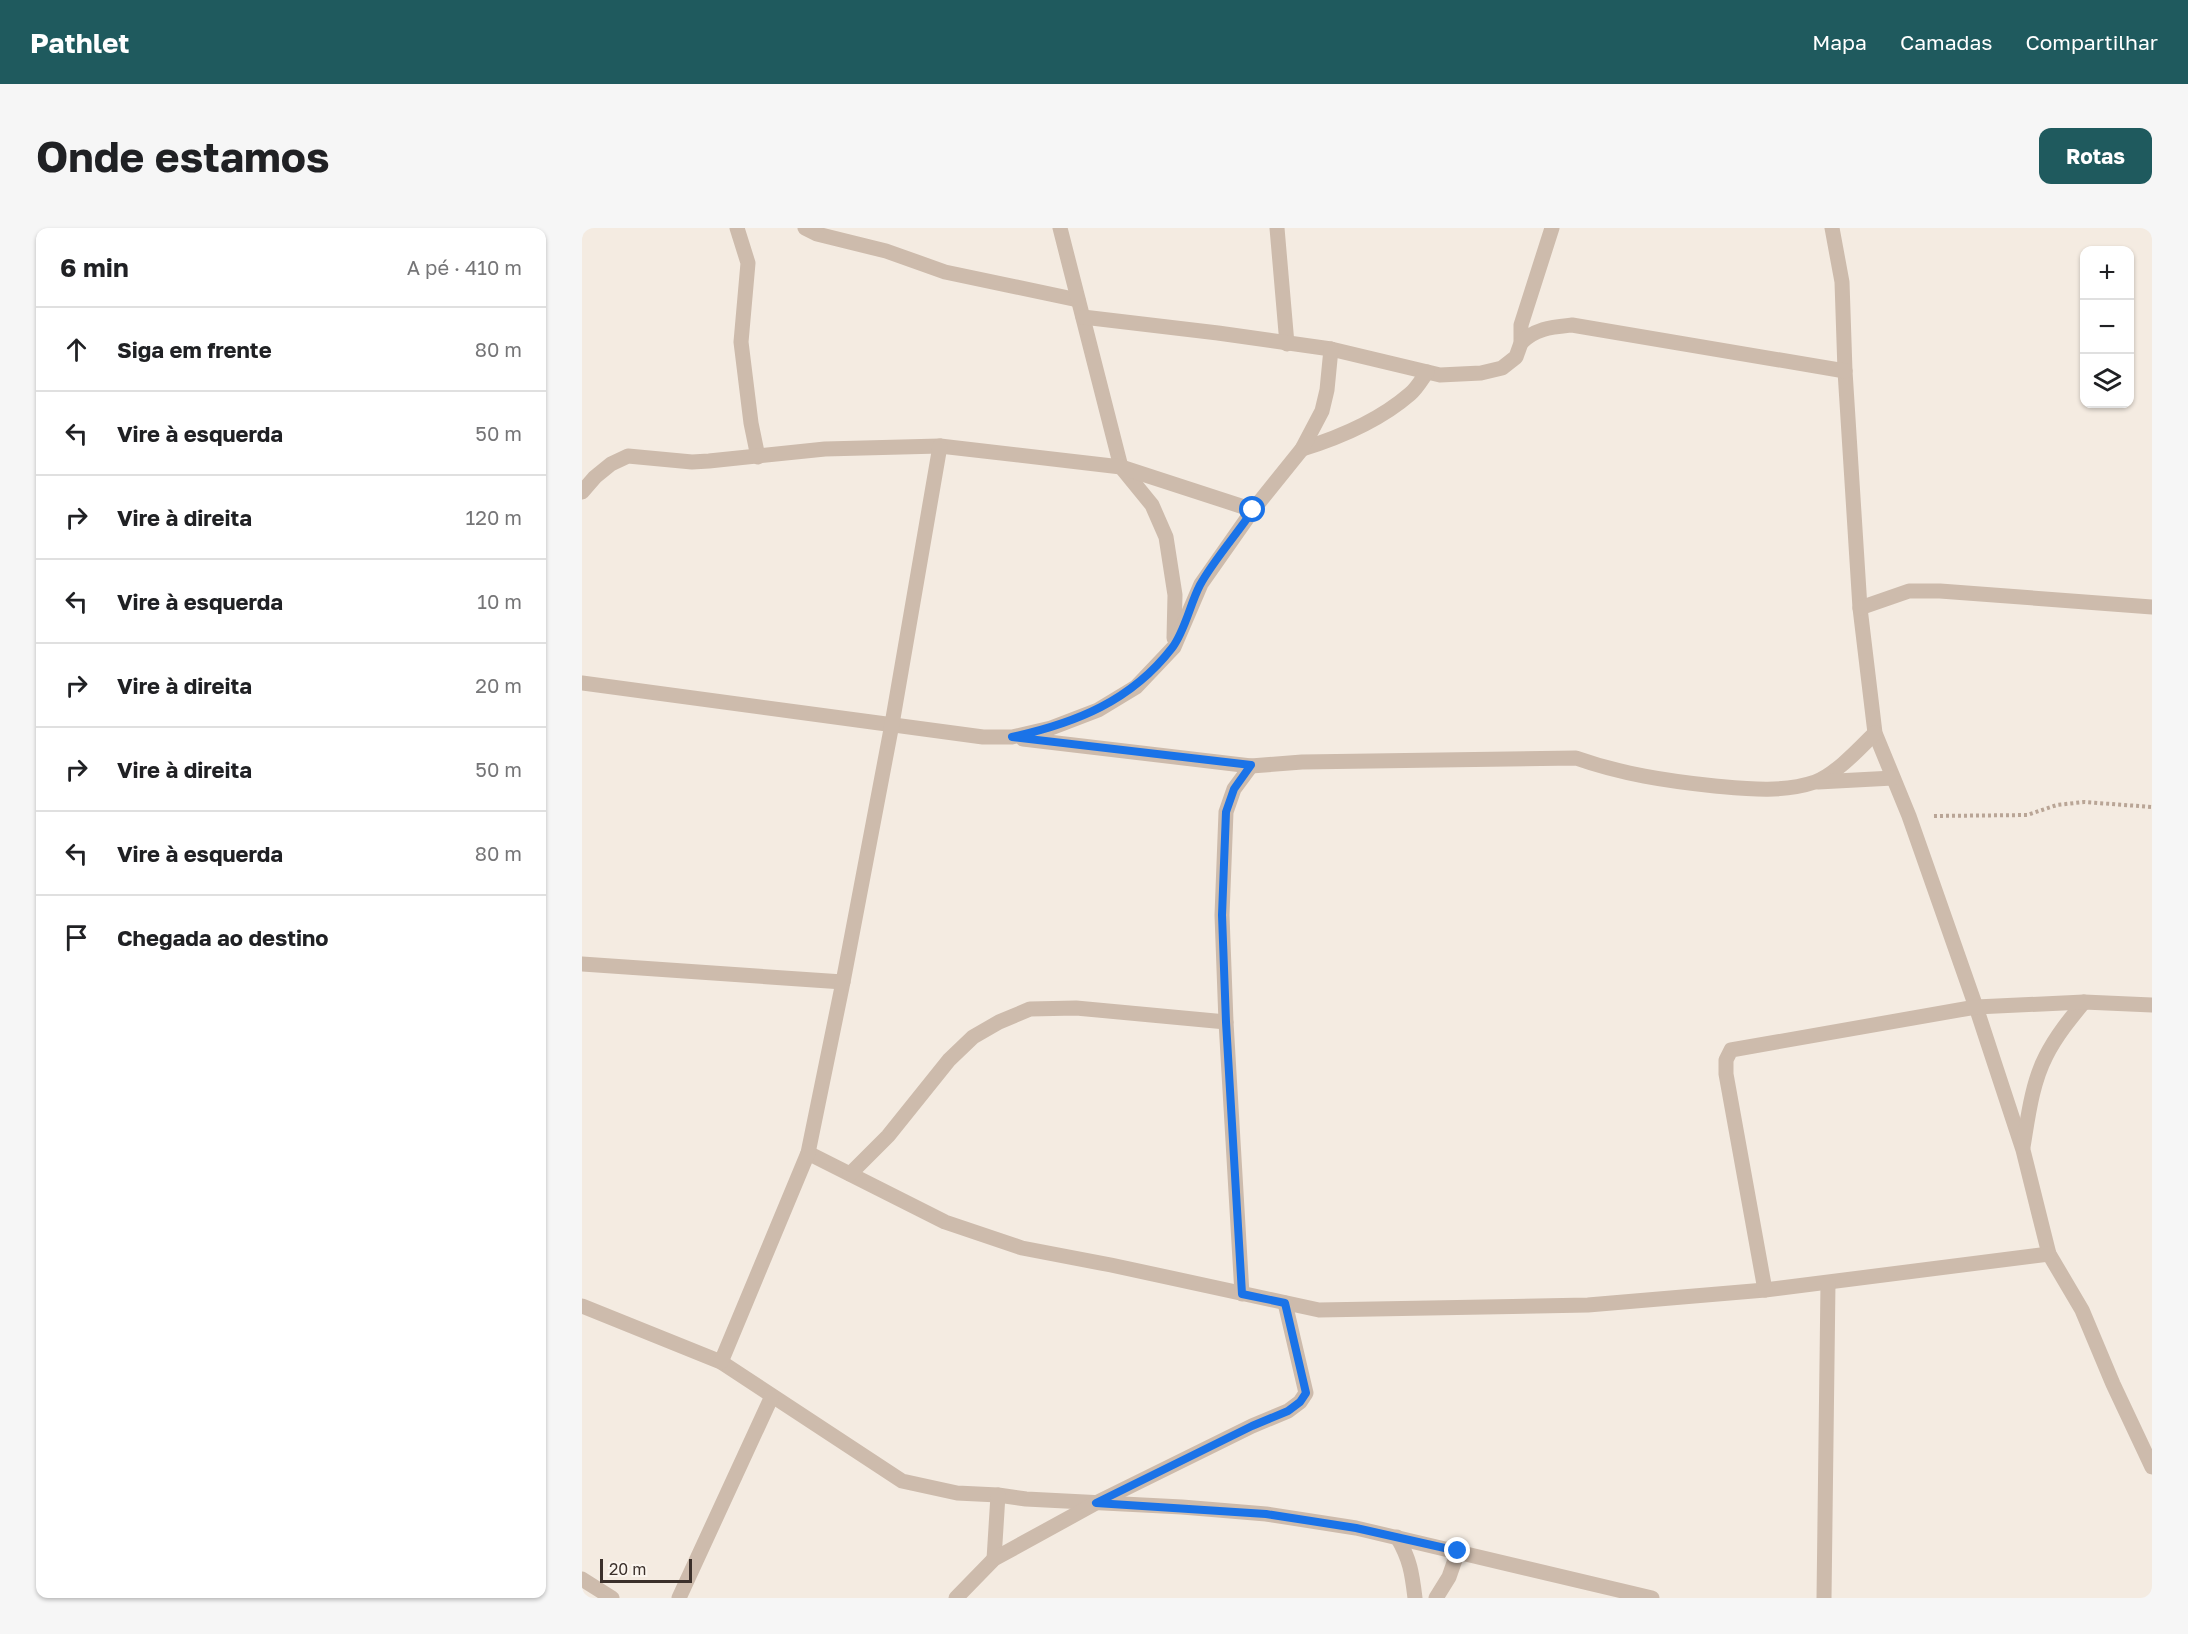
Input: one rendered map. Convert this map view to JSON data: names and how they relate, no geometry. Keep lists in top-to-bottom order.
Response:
{
  "scale_bar": "20 m",
  "page": {
    "header": "Pathlet",
    "nav": ["Mapa", "Camadas", "Compartilhar"],
    "buttons": "Rotas",
    "title": "Onde estamos",
    "heading": ["6 min", "A pé · 410 m"],
    "map_buttons": ["+", "−"],
    "list": [
      ["Siga em frente", "80 m"],
      ["Vire à esquerda", "50 m"],
      ["Vire à direita", "120 m"],
      ["Vire à esquerda", "10 m"],
      ["Vire à direita", "20 m"],
      ["Vire à direita", "50 m"],
      ["Vire à esquerda", "80 m"],
      "Chegada ao destino"
    ],
    "scale": "20 m"
  }
}
